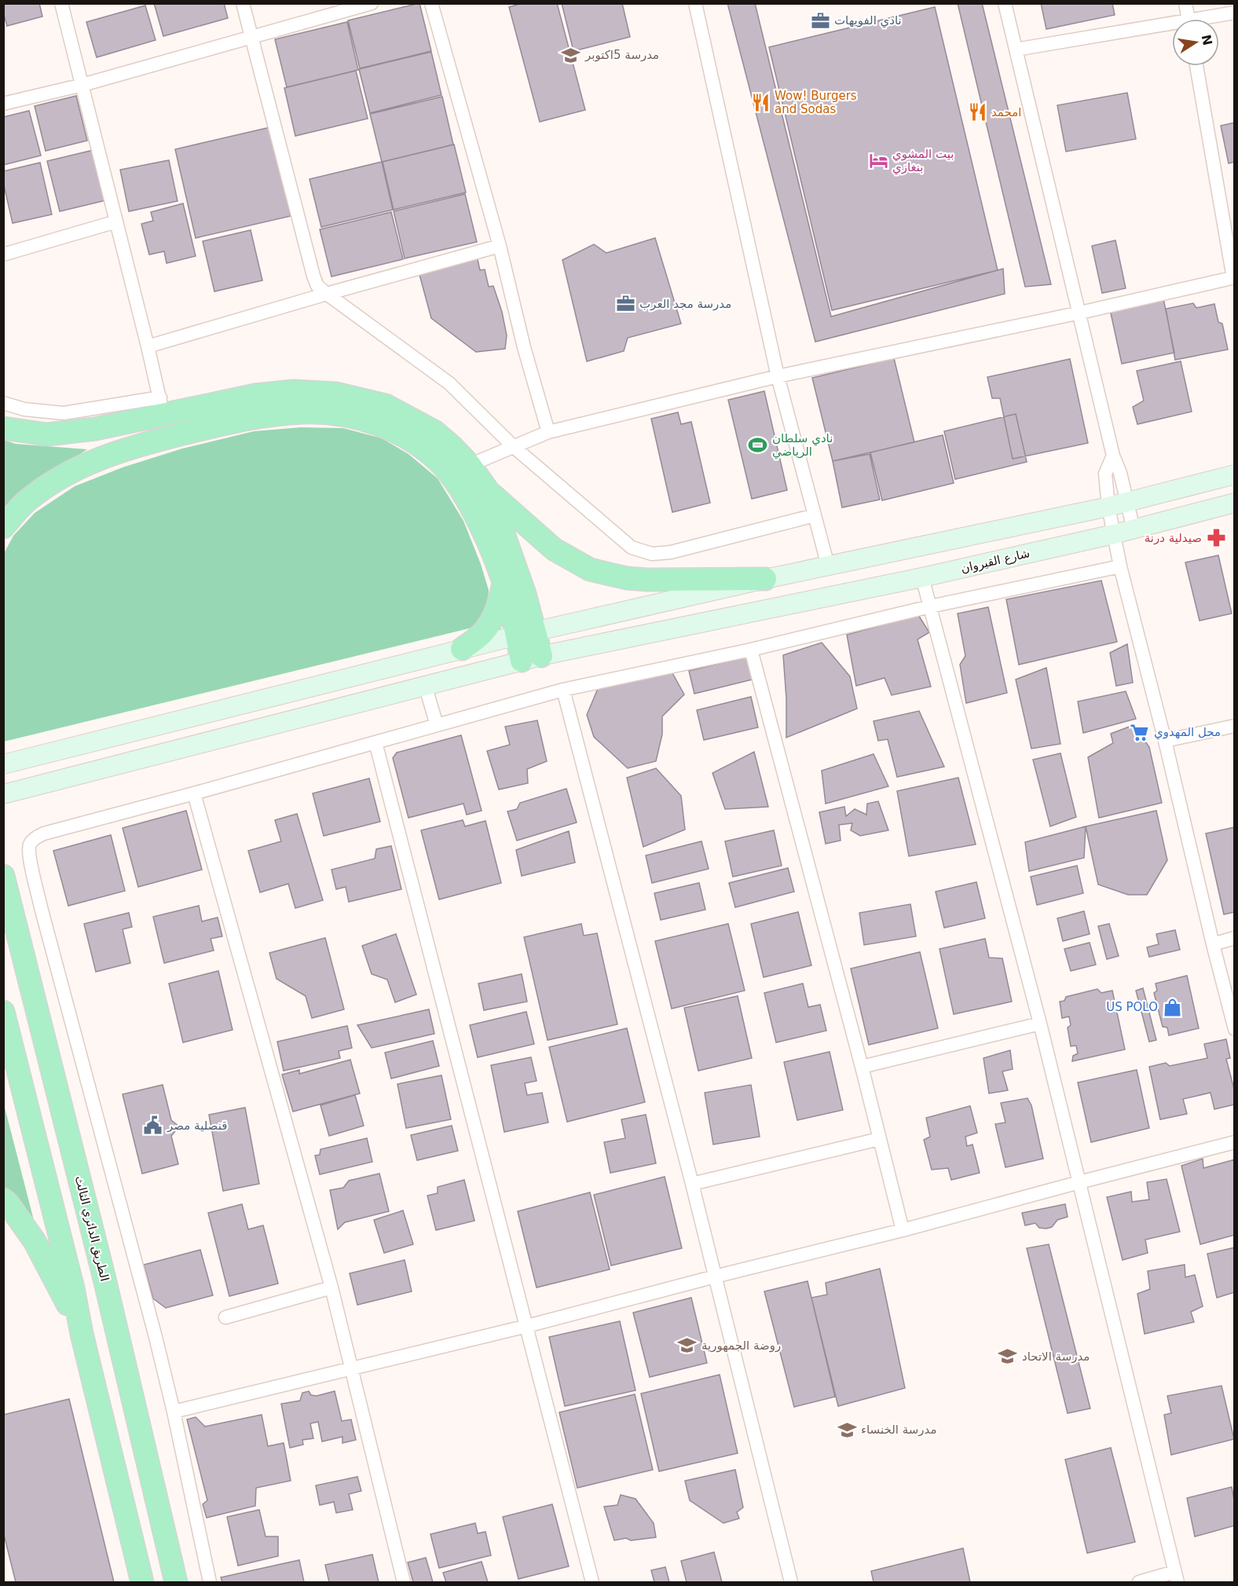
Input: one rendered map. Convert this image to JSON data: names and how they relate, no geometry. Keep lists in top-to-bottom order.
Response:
{
  "streets": {
    "highway": ["الطريق الدائري الثالث"],
    "main road": ["شارع القيروان"]
  },
  "places": {
    "office": ["نادي الفويهات", "مدرسة مجد العرب"],
    "school or university": [
      "مدرسة 5اكتوبر",
      "روضة الجمهورية",
      "مدرسة الاتحاد",
      "مدرسة الخنساء"
    ],
    "restaurant": ["Wow! Burgers and Sodas", "امحمد"],
    "hotel": ["بيت المشوي بنغازي"],
    "sports": ["نادي سلطان الرياضي"],
    "pharmacy": ["صيدلية درنة"],
    "supermarket": ["محل المهدوي"],
    "shop": ["US POLO"],
    "public building": ["قنصلية مصر"]
  },
  "north": "right"
}
